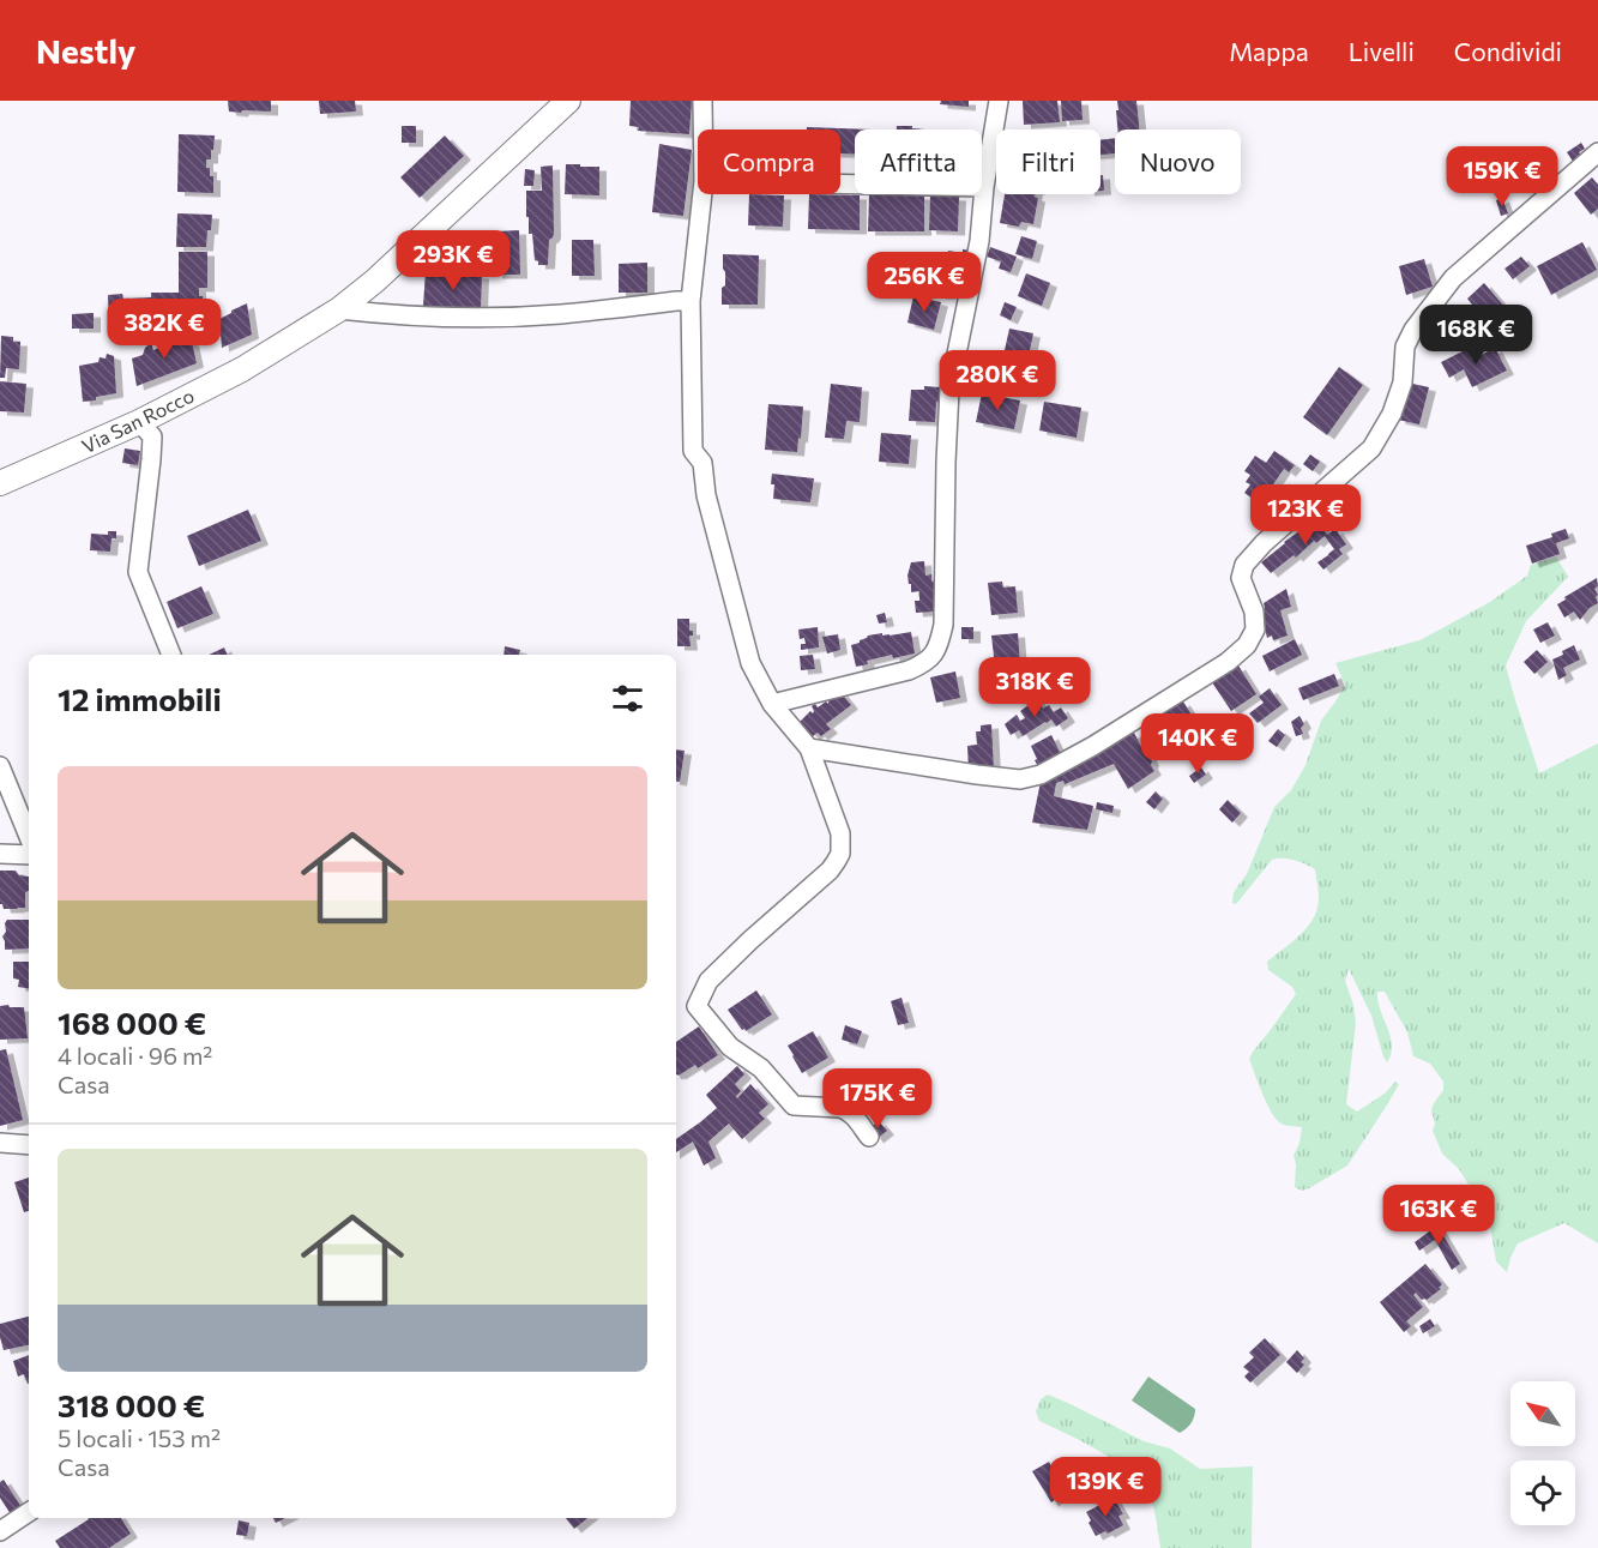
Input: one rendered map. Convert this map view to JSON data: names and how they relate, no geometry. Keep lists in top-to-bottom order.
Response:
{
  "streets": {
    "street": ["Via San Rocco"]
  },
  "north": "top left",
  "page": {
    "header": "Nestly",
    "nav": ["Mappa", "Livelli", "Condividi"],
    "chip": [
      "Compra",
      "Affitta",
      "Filtri",
      "Nuovo"
    ],
    "price": [
      "159K €",
      "293K €",
      "256K €",
      "382K €",
      "168K €",
      "280K €",
      "123K €",
      "318K €",
      "140K €",
      "175K €",
      "163K €",
      "139K €"
    ],
    "heading": "12 immobili",
    "list": [
      {
        "name": "168 000 €",
        "note": "4 locali · 96 m² · Casa"
      },
      {
        "name": "318 000 €",
        "note": "5 locali · 153 m² · Casa"
      }
    ]
  }
}
